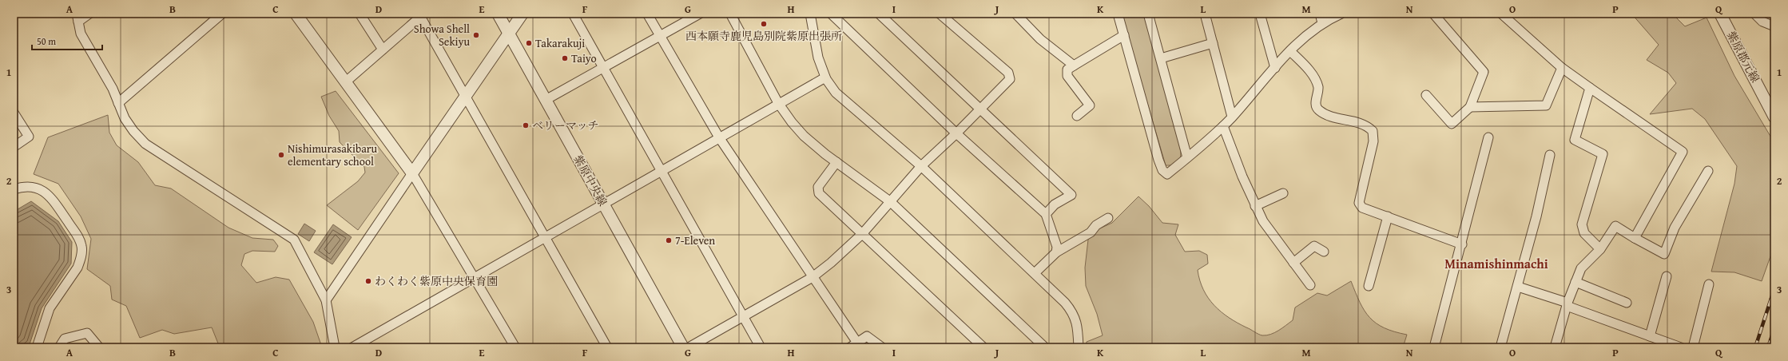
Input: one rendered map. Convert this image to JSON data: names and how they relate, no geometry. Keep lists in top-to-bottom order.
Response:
{
  "streets": {
    "street": ["紫原郡元線", "紫原中央線"]
  },
  "districts": ["Minamishinmachi"],
  "places": [
    "西本願寺鹿児島別院紫原出張所",
    "Showa Shell Sekiyu",
    "Takarakuji",
    "Taiyo",
    "ベリーマッチ",
    "Nishimurasakibaru elementary school",
    "7-Eleven",
    "わくわく紫原中央保育園"
  ],
  "scale_bar": "50 m",
  "grid": {
    "columns": [
      "A",
      "B",
      "C",
      "D",
      "E",
      "F",
      "G",
      "H",
      "I",
      "J",
      "K",
      "L",
      "M",
      "N",
      "O",
      "P",
      "Q"
    ],
    "rows": ["1", "2", "3"]
  }
}
